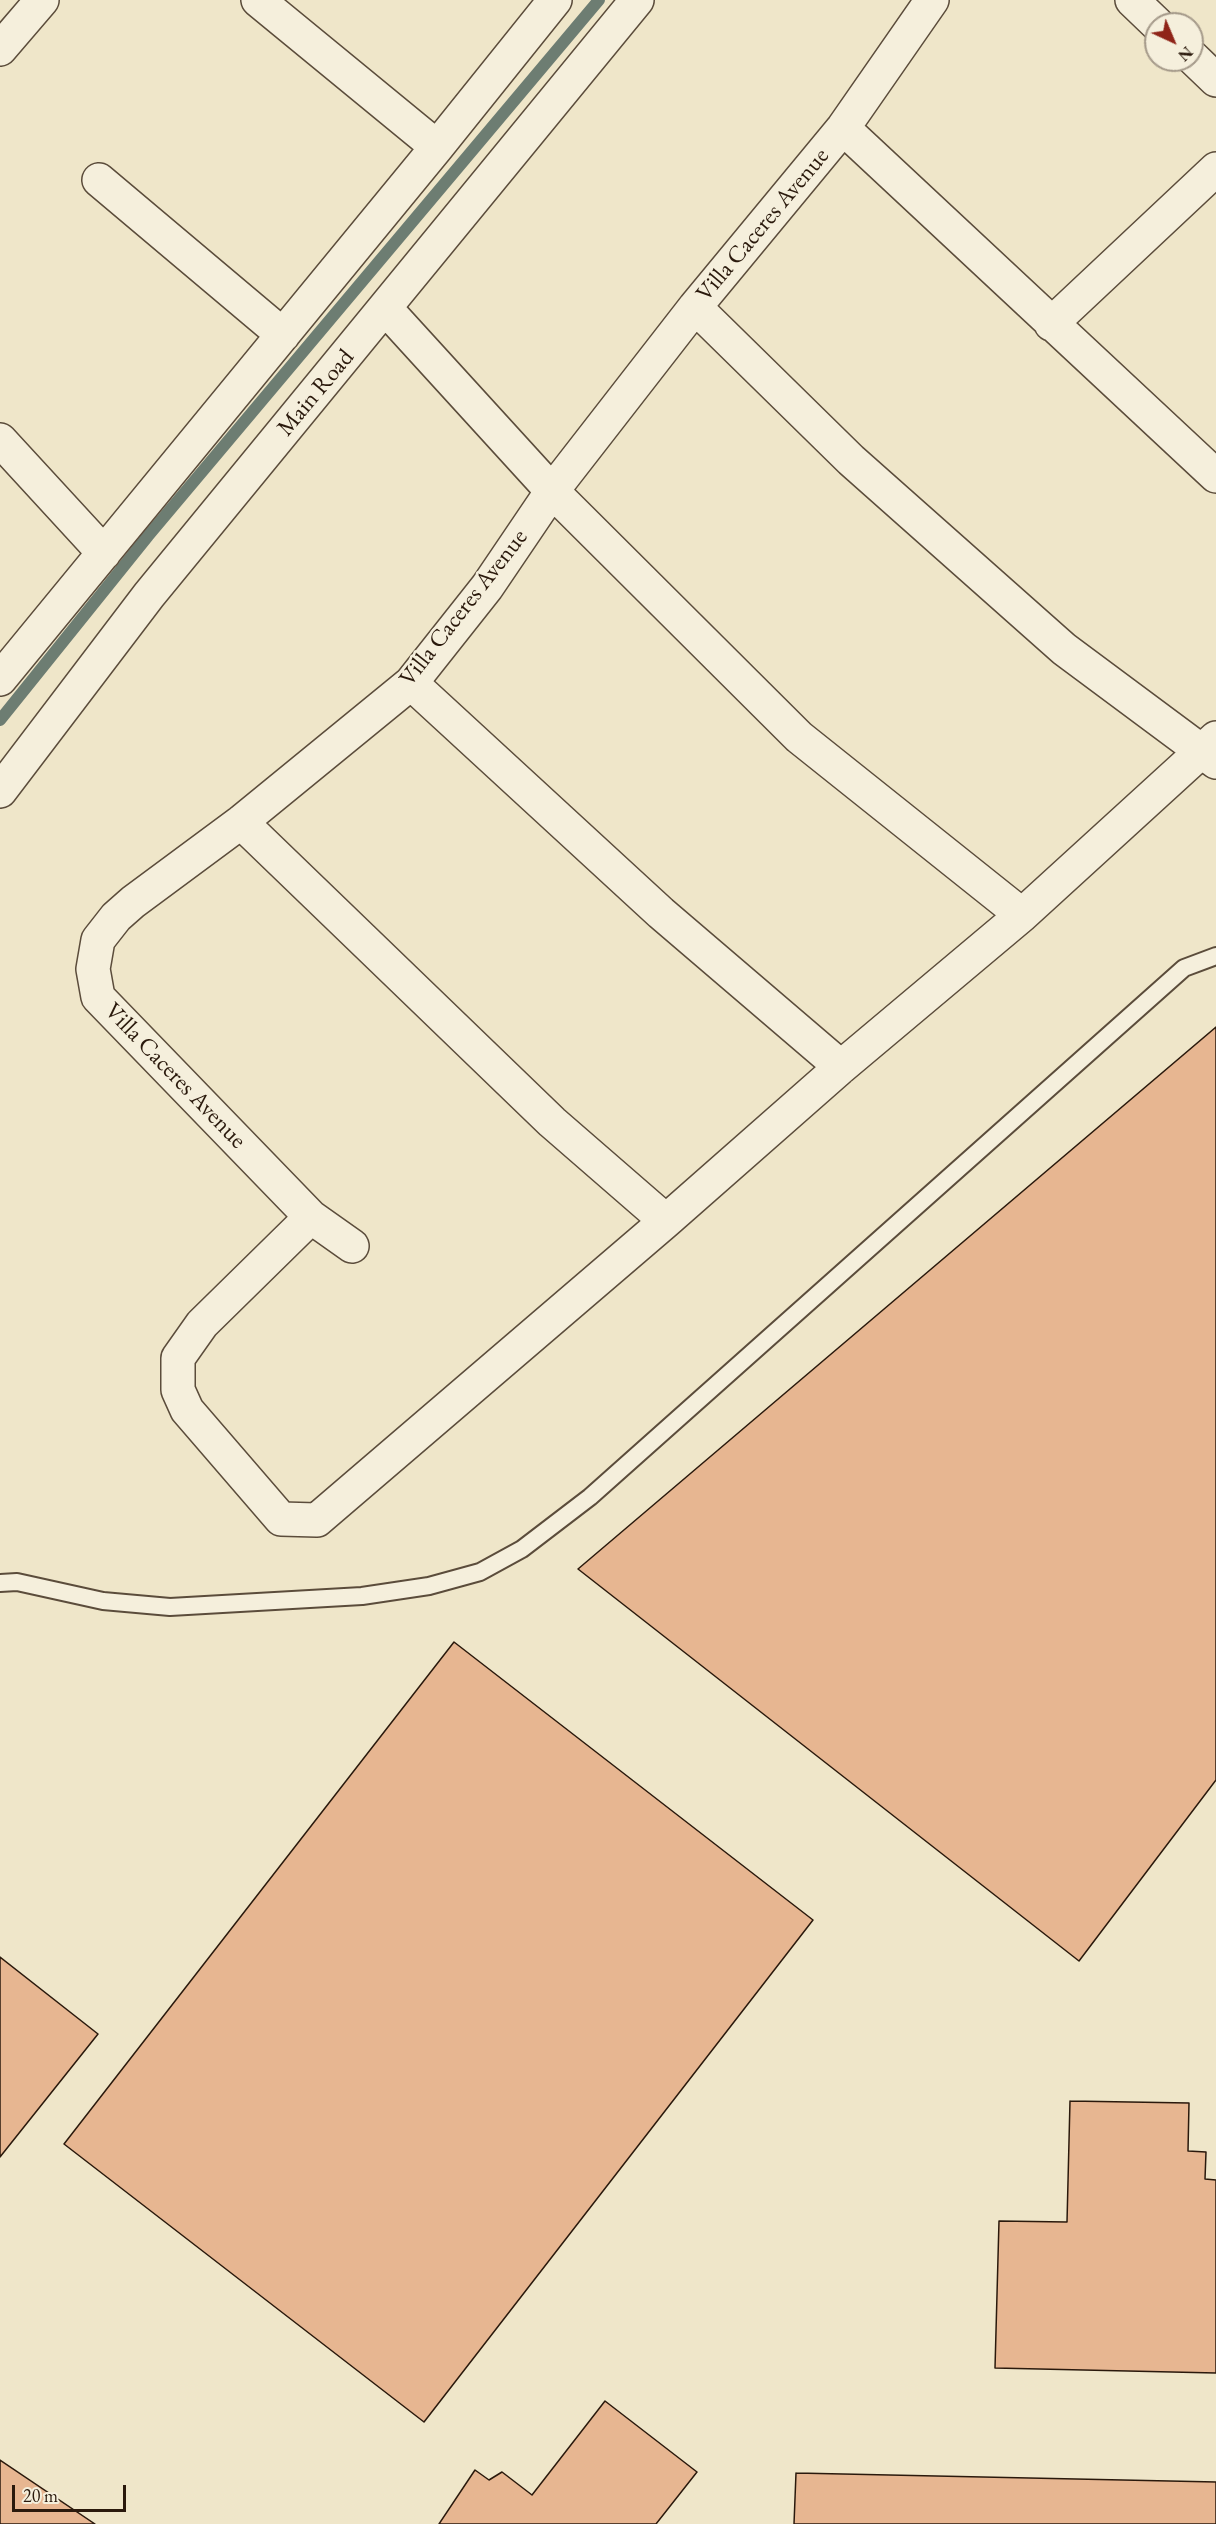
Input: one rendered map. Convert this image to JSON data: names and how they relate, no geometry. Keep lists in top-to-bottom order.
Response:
{
  "streets": {
    "street": ["Villa Caceres Avenue", "Main Road"]
  },
  "scale_bar": "20 m",
  "north": "bottom right"
}
